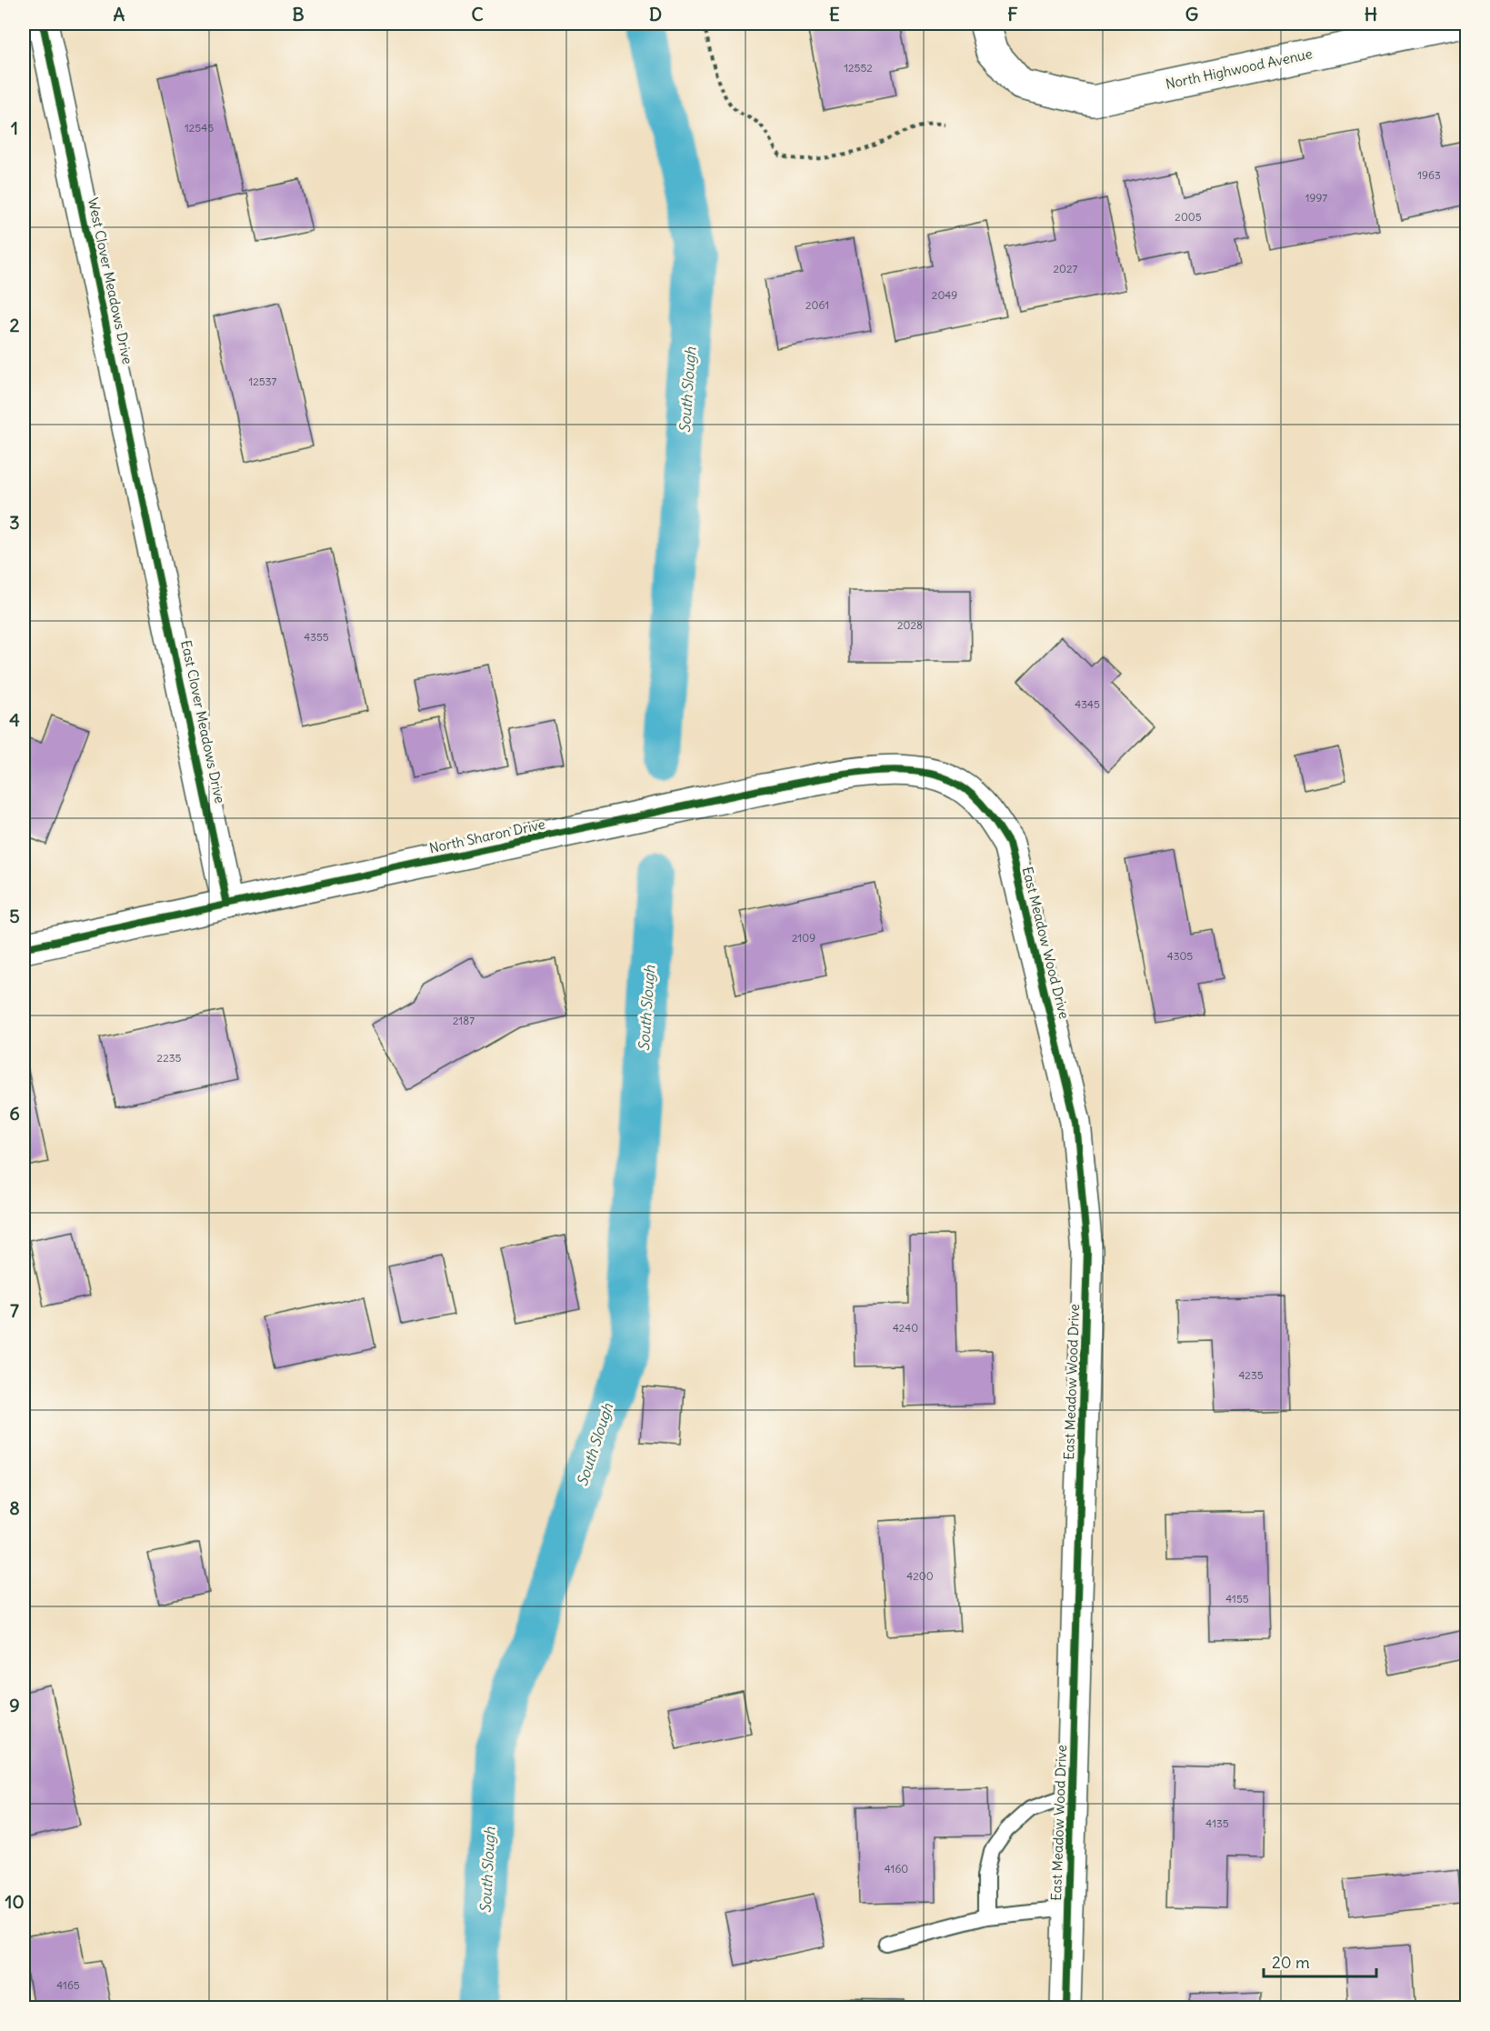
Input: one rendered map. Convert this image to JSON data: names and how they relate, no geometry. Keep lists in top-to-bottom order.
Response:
{
  "streets": {
    "street": [
      "North Highwood Avenue",
      "West Clover Meadows Drive",
      "East Clover Meadows Drive",
      "North Sharon Drive",
      "East Meadow Wood Drive"
    ]
  },
  "crossings": [
    ["West Clover Meadows Drive", "East Clover Meadows Drive"],
    ["East Clover Meadows Drive", "North Sharon Drive"],
    ["North Sharon Drive", "East Meadow Wood Drive"]
  ],
  "water": ["South Slough"],
  "house_numbers": [
    "12552",
    "12545",
    "1963",
    "1997",
    "2005",
    "2027",
    "2049",
    "2061",
    "12537",
    "2028",
    "4355",
    "4345",
    "2109",
    "4305",
    "2187",
    "2235",
    "4240",
    "4235",
    "4200",
    "4155",
    "4135",
    "4160",
    "4165"
  ],
  "scale_bar": "20 m",
  "grid": {
    "columns": [
      "A",
      "B",
      "C",
      "D",
      "E",
      "F",
      "G",
      "H"
    ],
    "rows": [
      "1",
      "2",
      "3",
      "4",
      "5",
      "6",
      "7",
      "8",
      "9",
      "10"
    ]
  }
}
